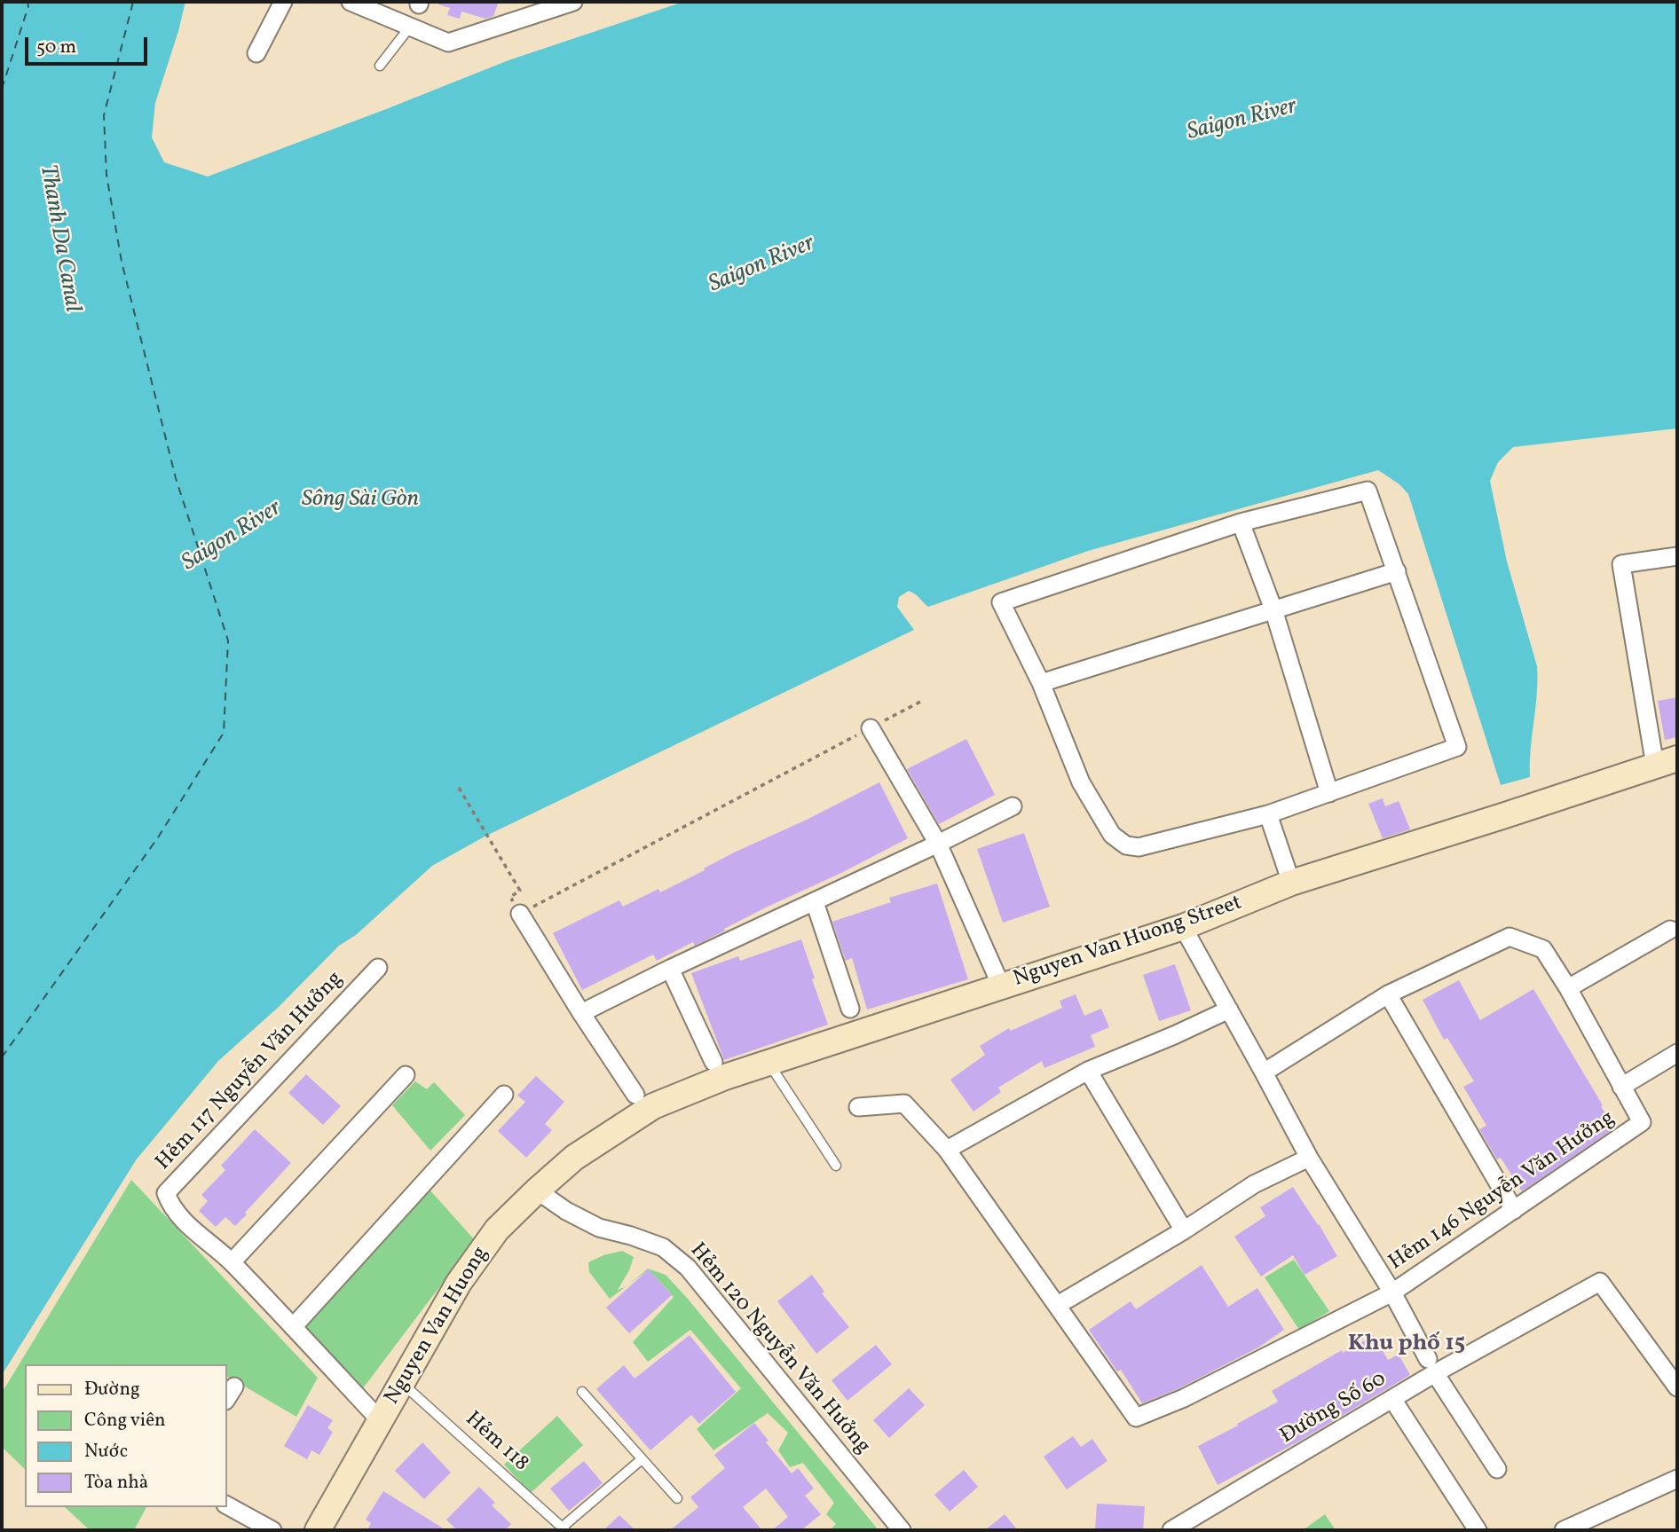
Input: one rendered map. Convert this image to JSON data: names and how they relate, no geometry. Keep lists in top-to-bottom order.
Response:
{
  "streets": {
    "main road": ["Nguyen Van Huong Street", "Nguyen Van Huong"],
    "street": [
      "Hẻm 117 Nguyễn Văn Hưởng",
      "Hẻm 146 Nguyễn Văn Hưởng",
      "Hẻm 120 Nguyễn Văn Hưởng",
      "Đường Số 60"
    ],
    "lane": ["Hẻm 118"]
  },
  "crossings": [
    ["Nguyen Van Huong Street", "Hẻm 146 Nguyễn Văn Hưởng"],
    ["Nguyen Van Huong Street", "Nguyen Van Huong"],
    ["Hẻm 117 Nguyễn Văn Hưởng", "Nguyen Van Huong"],
    ["Hẻm 146 Nguyễn Văn Hưởng", "Đường Số 60"],
    ["Nguyen Van Huong", "Hẻm 120 Nguyễn Văn Hưởng"],
    ["Nguyen Van Huong", "Hẻm 118"]
  ],
  "districts": ["Khu phố 15"],
  "water": ["Saigon River", "Thanh Da Canal", "Sông Sài Gòn"],
  "legend": [
    "Đường",
    "Công viên",
    "Nước",
    "Tòa nhà"
  ],
  "scale_bar": "50 m"
}
